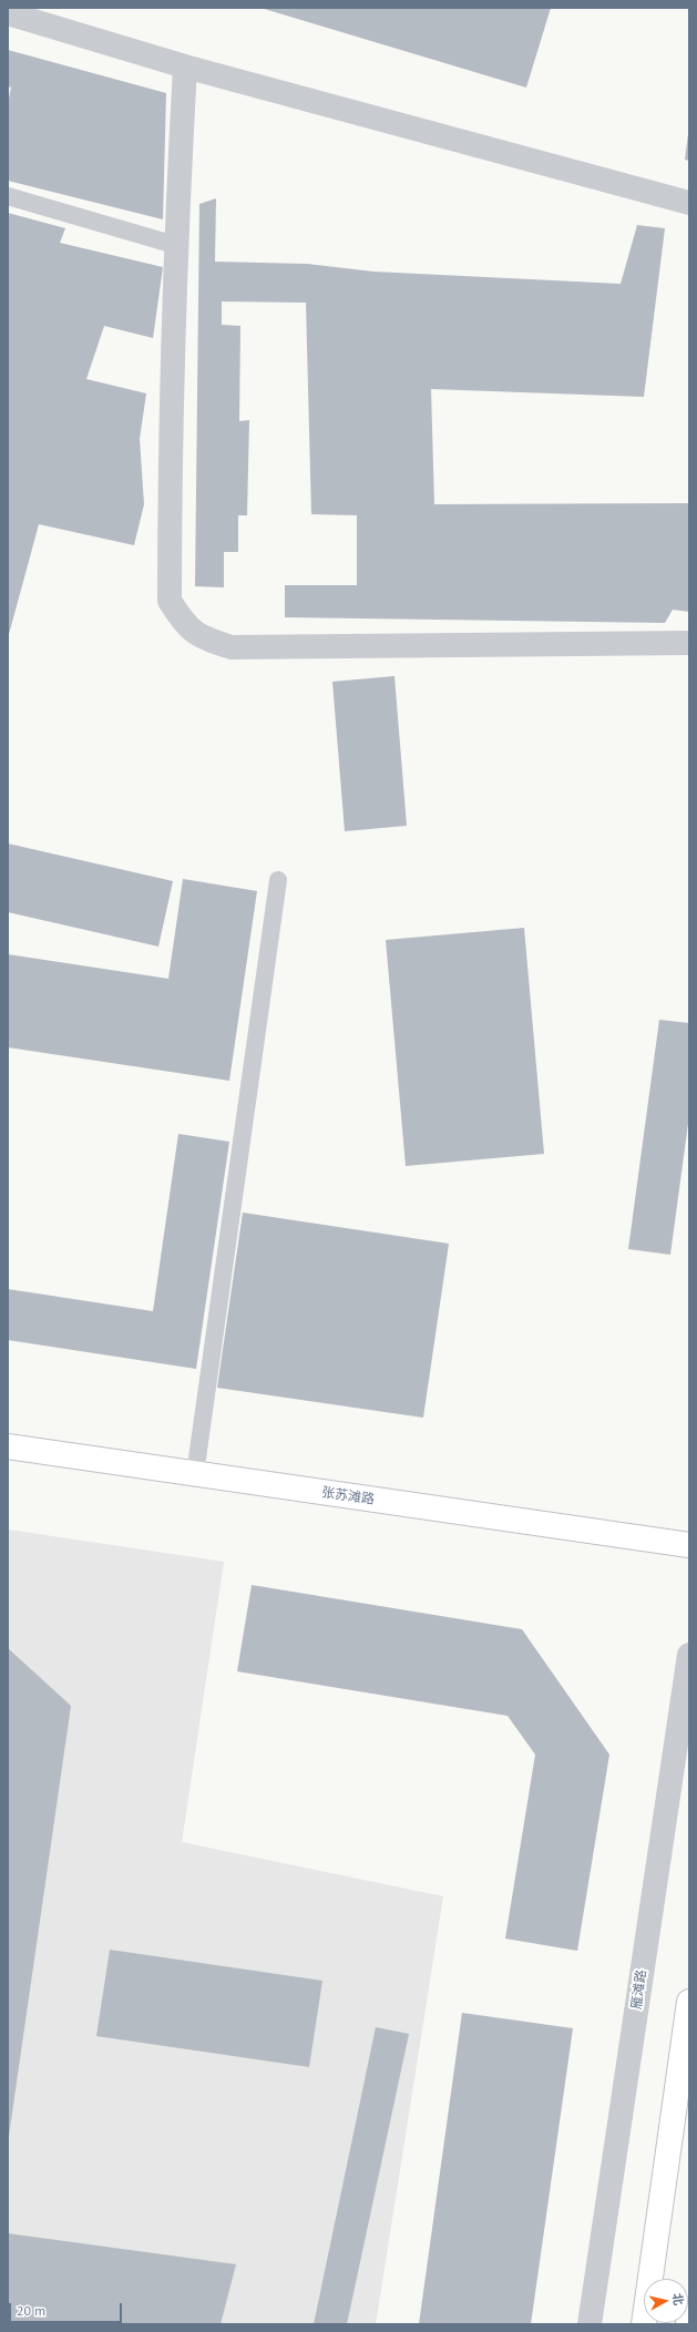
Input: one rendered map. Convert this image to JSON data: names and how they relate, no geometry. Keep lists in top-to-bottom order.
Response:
{
  "streets": {
    "main road": ["张苏滩路"],
    "street": ["雁滩路"]
  },
  "scale_bar": "20 m",
  "north": "right"
}
